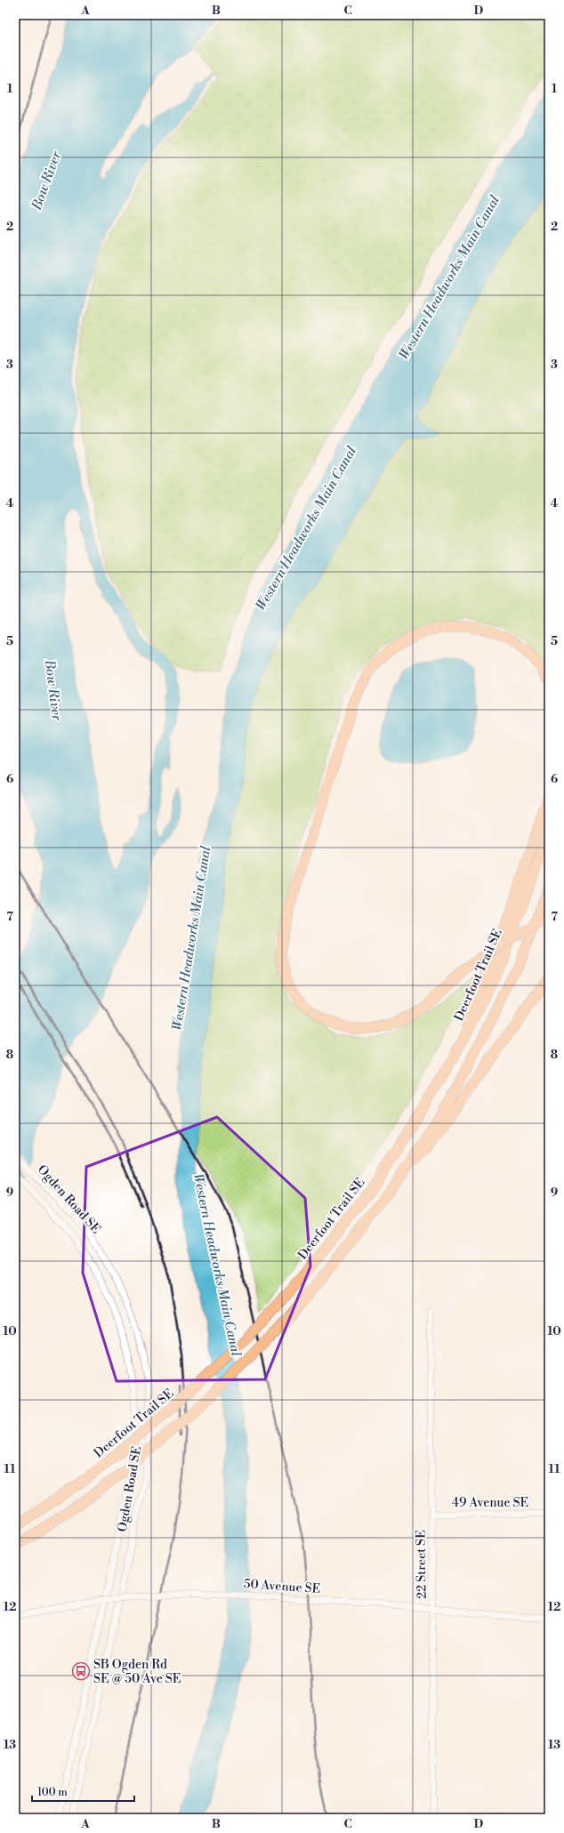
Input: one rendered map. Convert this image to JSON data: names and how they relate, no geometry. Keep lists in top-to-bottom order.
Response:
{
  "streets": {
    "highway": ["Deerfoot Trail SE"],
    "street": [
      "Ogden Road SE",
      "49 Avenue SE",
      "22 Street SE",
      "50 Avenue SE"
    ]
  },
  "crossings": [
    ["49 Avenue SE", "22 Street SE"],
    ["22 Street SE", "50 Avenue SE"]
  ],
  "water": ["Bow River", "Western Headworks Main Canal"],
  "places": {
    "bus stop": ["SB Ogden Rd SE @ 50 Ave SE"]
  },
  "scale_bar": "100 m",
  "grid": {
    "columns": [
      "A",
      "B",
      "C",
      "D"
    ],
    "rows": [
      "1",
      "2",
      "3",
      "4",
      "5",
      "6",
      "7",
      "8",
      "9",
      "10",
      "11",
      "12",
      "13"
    ]
  }
}
